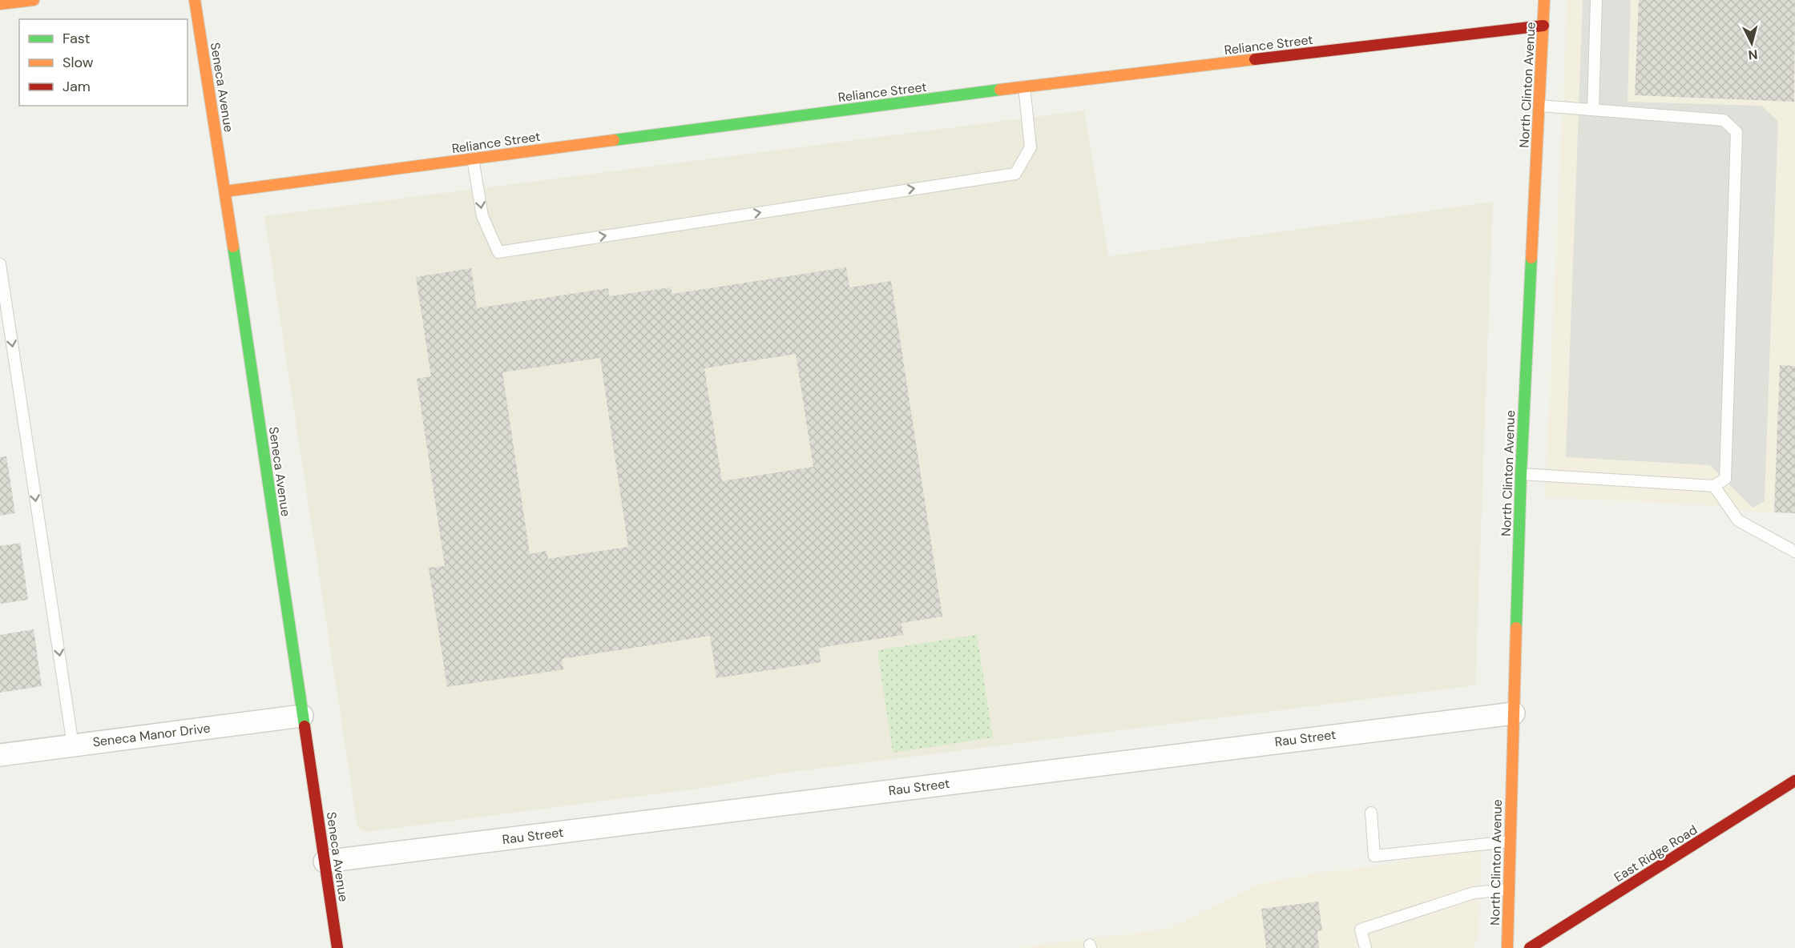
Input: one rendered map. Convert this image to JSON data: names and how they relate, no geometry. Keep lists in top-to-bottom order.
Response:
{
  "streets": {
    "main road": [
      "Reliance Street",
      "North Clinton Avenue",
      "Seneca Avenue",
      "East Ridge Road"
    ],
    "street": ["Seneca Manor Drive", "Rau Street"]
  },
  "crossings": [
    ["Reliance Street", "North Clinton Avenue"],
    ["Reliance Street", "Seneca Avenue"],
    ["North Clinton Avenue", "Rau Street"],
    ["Seneca Avenue", "Seneca Manor Drive"],
    ["Seneca Avenue", "Rau Street"]
  ],
  "legend": ["Fast", "Slow", "Jam"],
  "north": "bottom"
}
